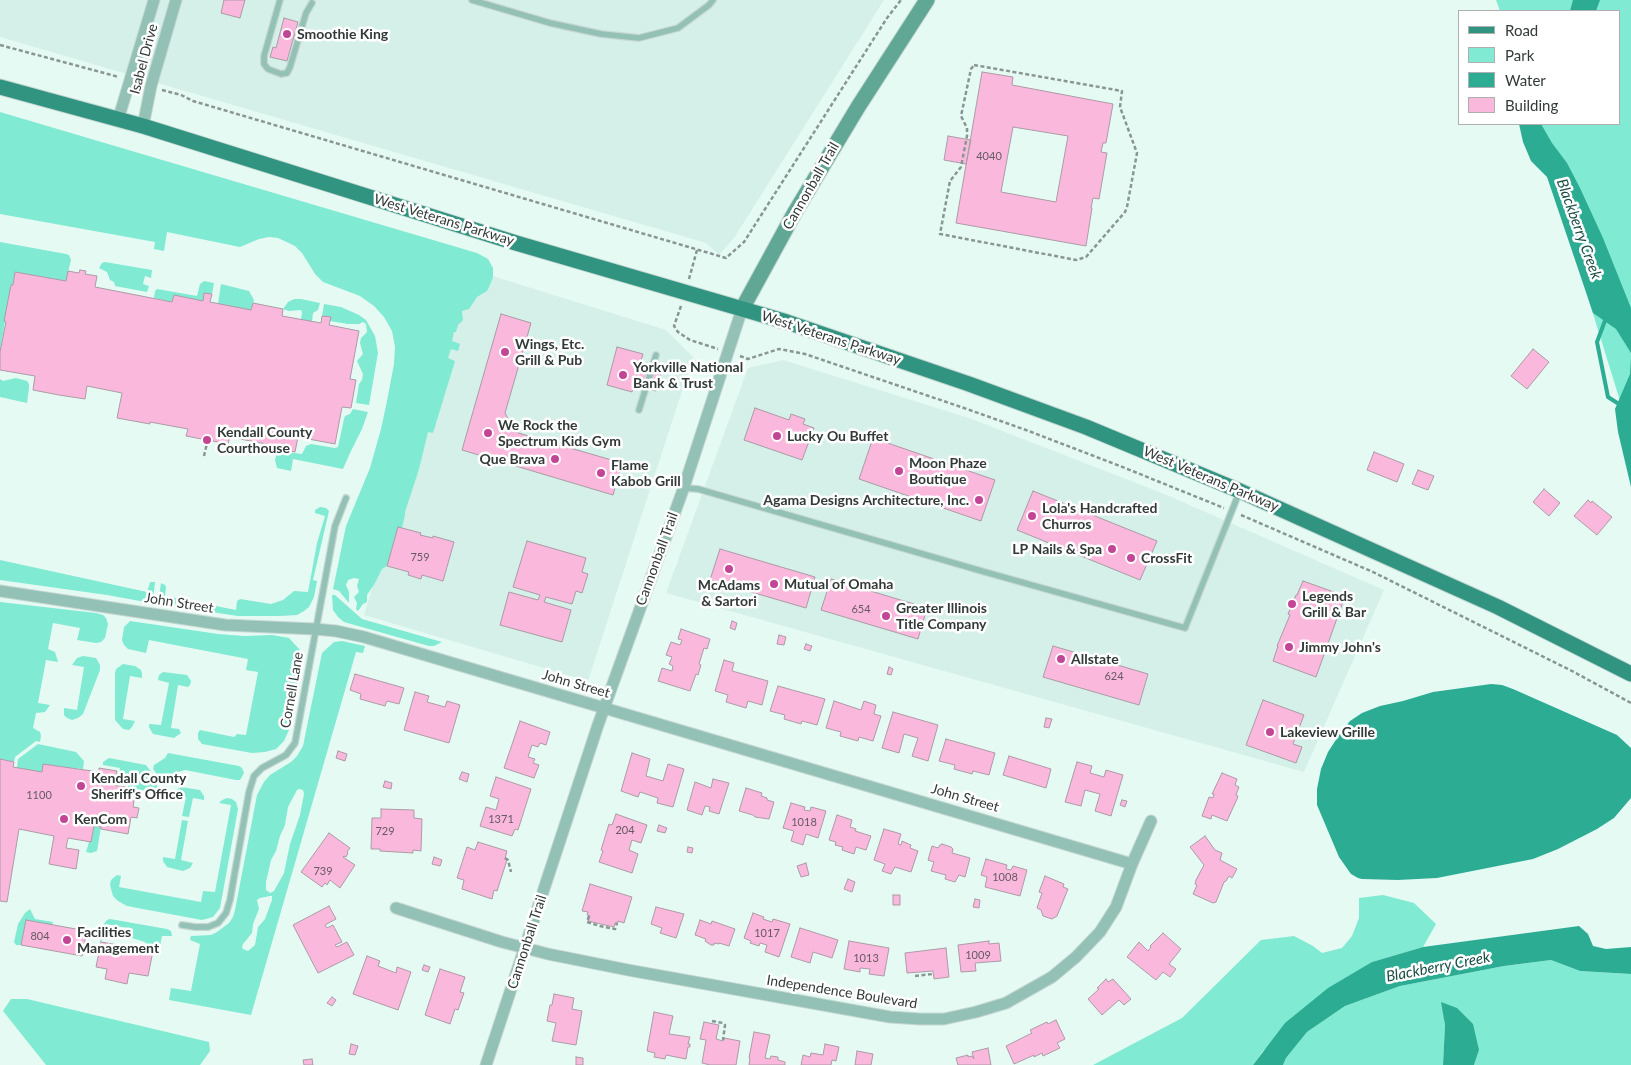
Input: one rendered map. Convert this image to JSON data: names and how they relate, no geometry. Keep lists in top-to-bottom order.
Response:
{
  "streets": {
    "main road": ["Cannonball Trail", "West Veterans Parkway"],
    "street": ["Isabel Drive", "John Street", "Independence Boulevard"],
    "lane": ["Cornell Lane"]
  },
  "crossings": [
    ["Isabel Drive", "West Veterans Parkway"],
    ["Cannonball Trail", "West Veterans Parkway"],
    ["Cannonball Trail", "John Street"],
    ["Cannonball Trail", "Independence Boulevard"],
    ["John Street", "Cornell Lane"],
    ["John Street", "Independence Boulevard"]
  ],
  "water": ["Blackberry Creek"],
  "places": [
    "Smoothie King",
    "Wings, Etc. Grill & Pub",
    "Yorkville National Bank & Trust",
    "We Rock the Spectrum Kids Gym",
    "Lucky Ou Buffet",
    "Kendall County Courthouse",
    "Que Brava",
    "Moon Phaze Boutique",
    "Flame Kabob Grill",
    "Agama Designs Architecture, Inc.",
    "Lola's Handcrafted Churros",
    "LP Nails & Spa",
    "CrossFit",
    "McAdams & Sartori",
    "Mutual of Omaha",
    "Legends Grill & Bar",
    "Greater Illinois Title Company",
    "Jimmy John's",
    "Allstate",
    "Lakeview Grille",
    "Kendall County Sheriff's Office",
    "KenCom",
    "Facilities Management"
  ],
  "house_numbers": [
    "4040",
    "759",
    "654",
    "624",
    "1100",
    "1371",
    "1018",
    "204",
    "729",
    "739",
    "1008",
    "1017",
    "804",
    "1009",
    "1013"
  ],
  "legend": [
    "Road",
    "Park",
    "Water",
    "Building"
  ]
}
